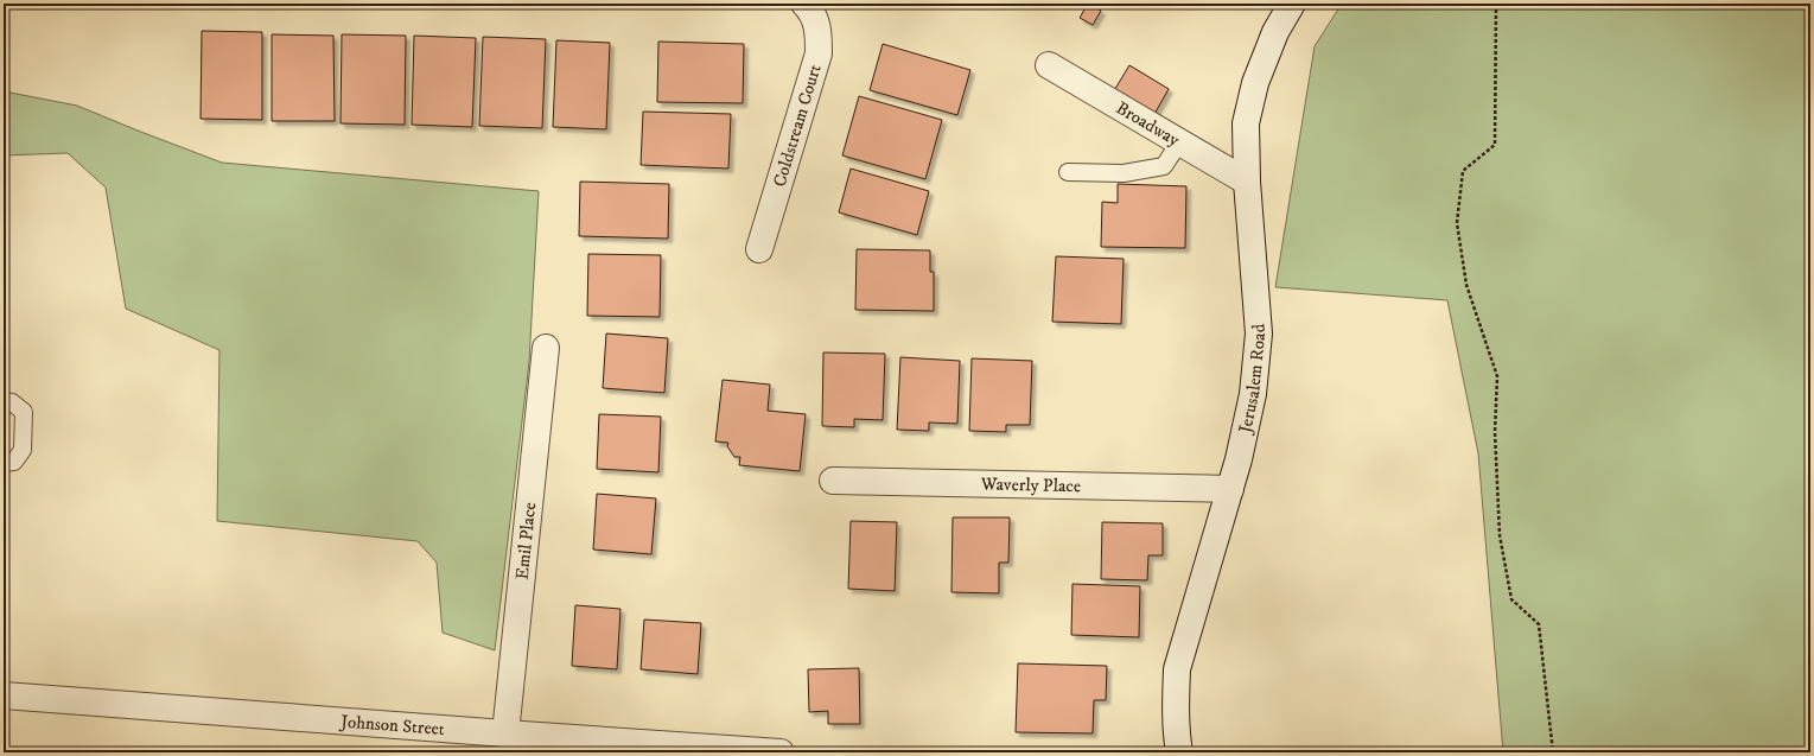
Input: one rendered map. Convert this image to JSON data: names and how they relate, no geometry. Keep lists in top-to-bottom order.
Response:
{
  "streets": {
    "street": [
      "Broadway",
      "Coldstream Court",
      "Jerusalem Road",
      "Waverly Place",
      "Emil Place",
      "Johnson Street"
    ]
  },
  "crossings": [
    ["Broadway", "Jerusalem Road"],
    ["Jerusalem Road", "Waverly Place"],
    ["Emil Place", "Johnson Street"]
  ]
}
